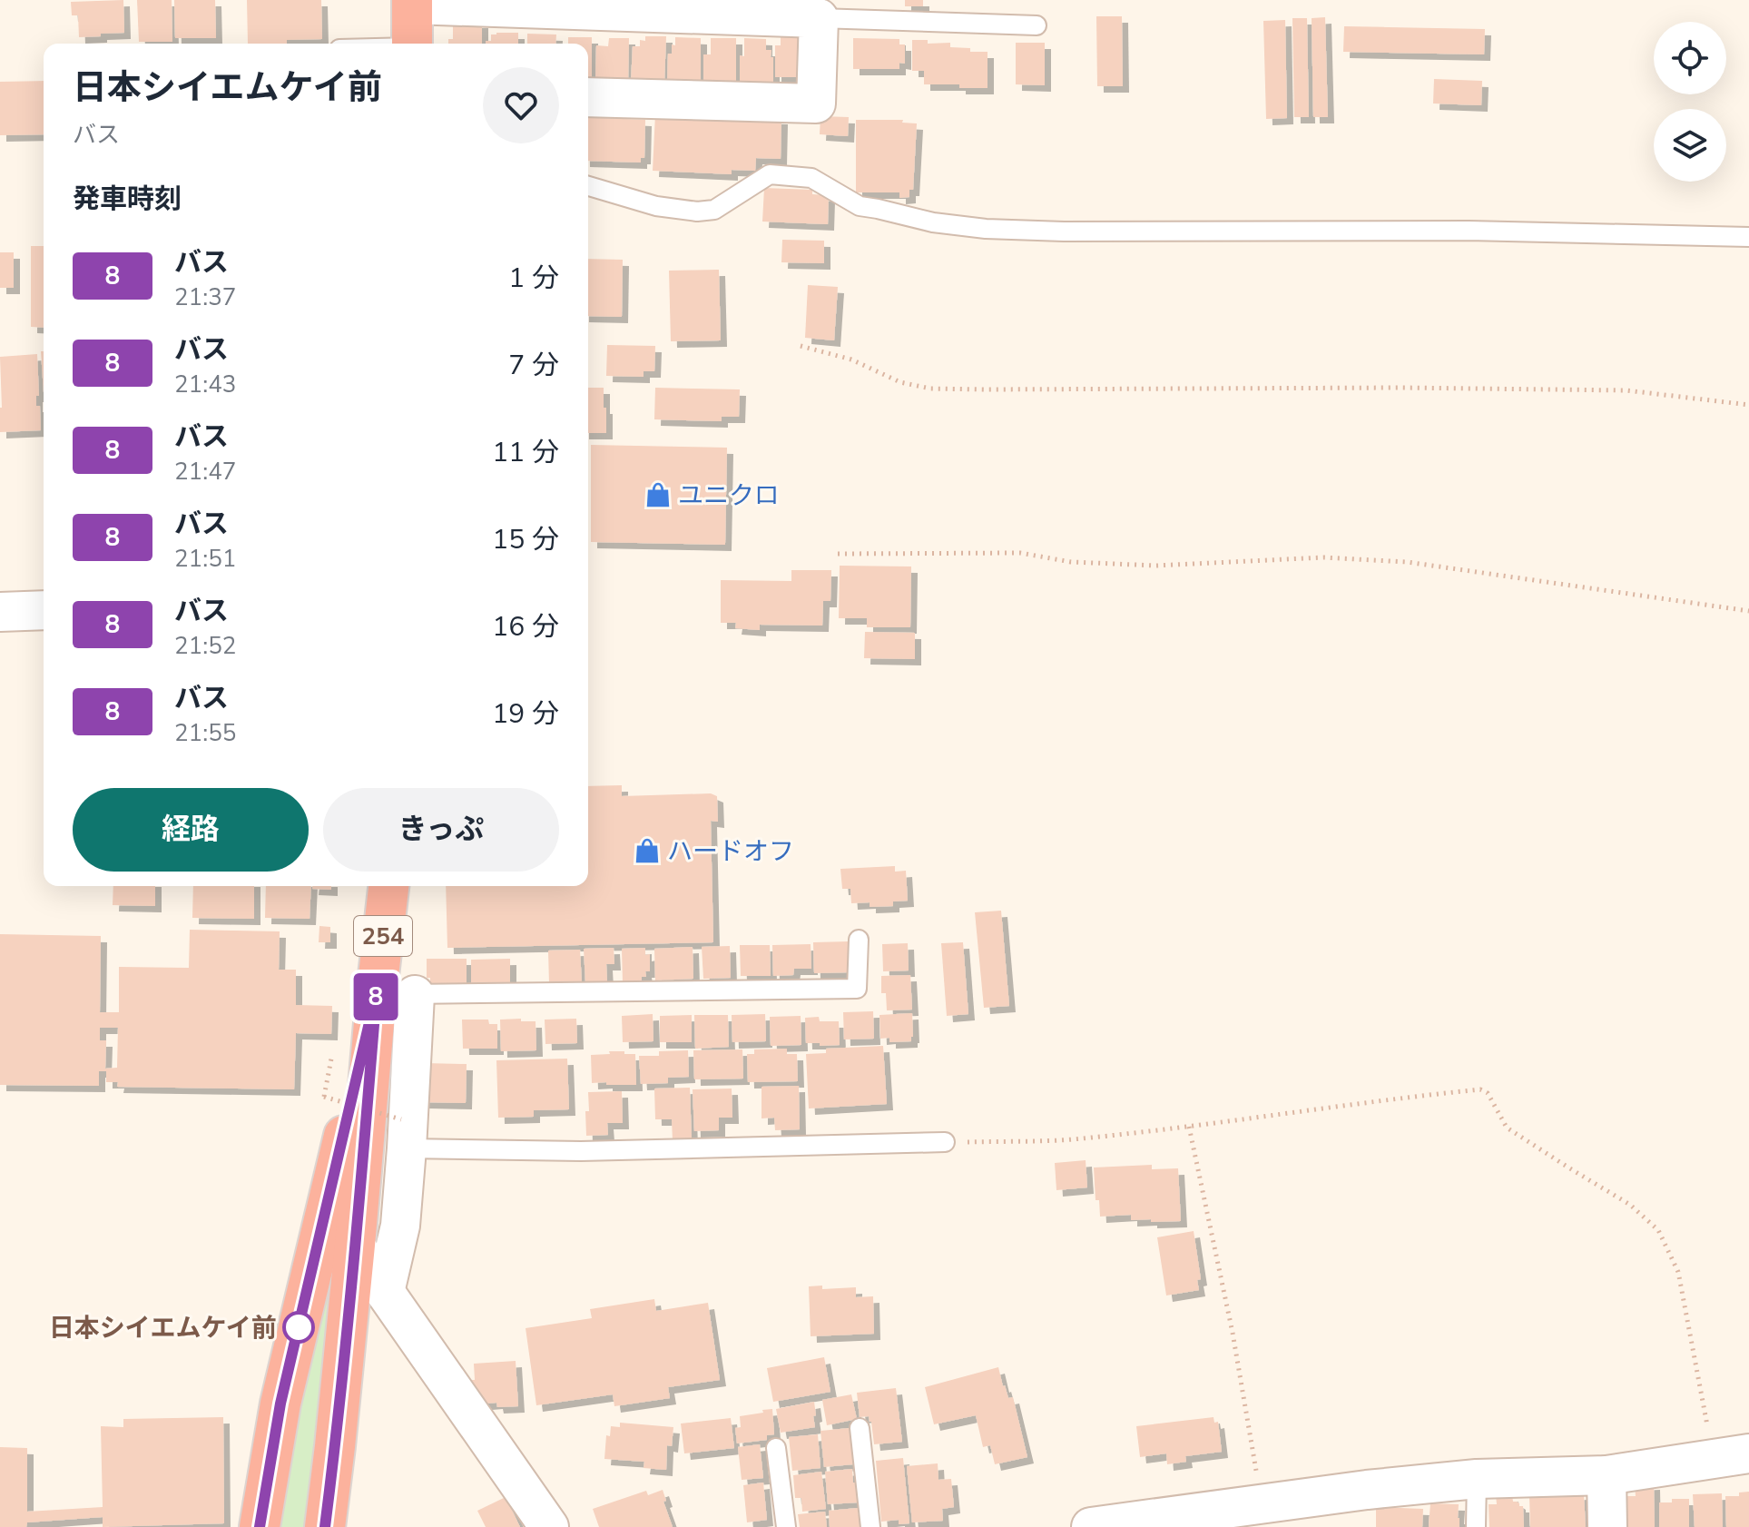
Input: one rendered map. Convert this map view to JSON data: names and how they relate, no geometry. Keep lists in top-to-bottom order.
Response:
{
  "streets": {
    "highway": ["254"]
  },
  "places": {
    "shop": ["ユニクロ", "ハードオフ"],
    "other": ["日本シイエムケイ前"]
  },
  "lines": ["bus line 8"],
  "page": {
    "on_map": "8",
    "heading": [
      ["日本シイエムケイ前", "バス"],
      "発車時刻"
    ],
    "list": [
      {
        "mark": "8",
        "name": "バス",
        "note": "21:37",
        "value": "1 分"
      },
      {
        "mark": "8",
        "name": "バス",
        "note": "21:43",
        "value": "7 分"
      },
      {
        "mark": "8",
        "name": "バス",
        "note": "21:47",
        "value": "11 分"
      },
      {
        "mark": "8",
        "name": "バス",
        "note": "21:51",
        "value": "15 分"
      },
      {
        "mark": "8",
        "name": "バス",
        "note": "21:52",
        "value": "16 分"
      },
      {
        "mark": "8",
        "name": "バス",
        "note": "21:55",
        "value": "19 分"
      }
    ],
    "buttons": ["経路", "きっぷ"]
  }
}
